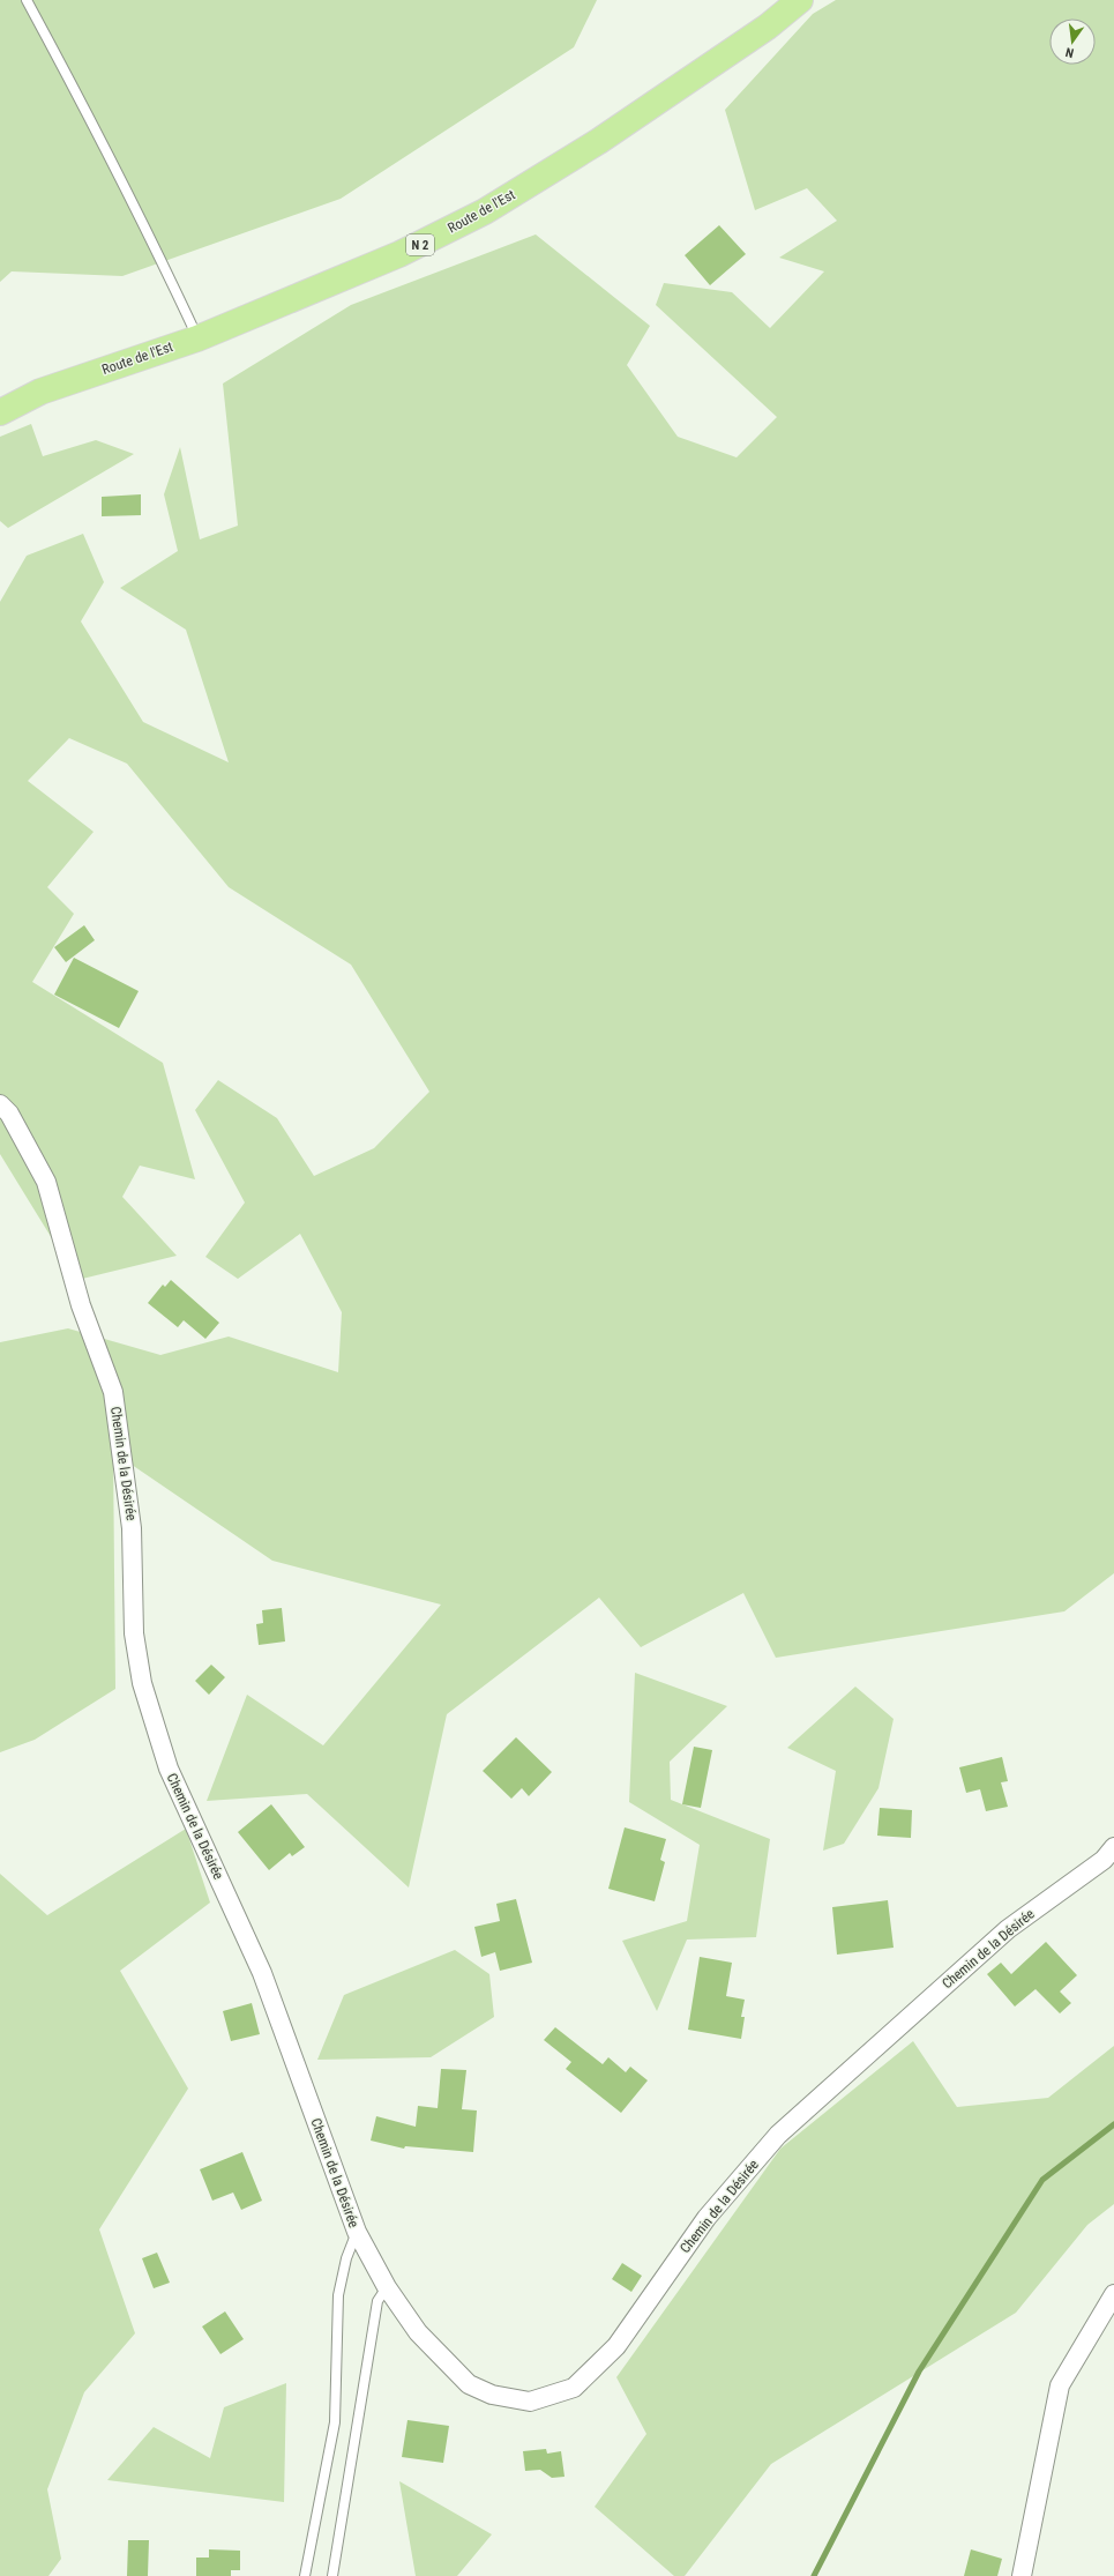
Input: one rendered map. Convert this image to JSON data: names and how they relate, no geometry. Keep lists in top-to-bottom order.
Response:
{
  "streets": {
    "main road": ["Route de l'Est", "N 2"],
    "street": ["Chemin de la Désirée"]
  },
  "north": "bottom"
}
